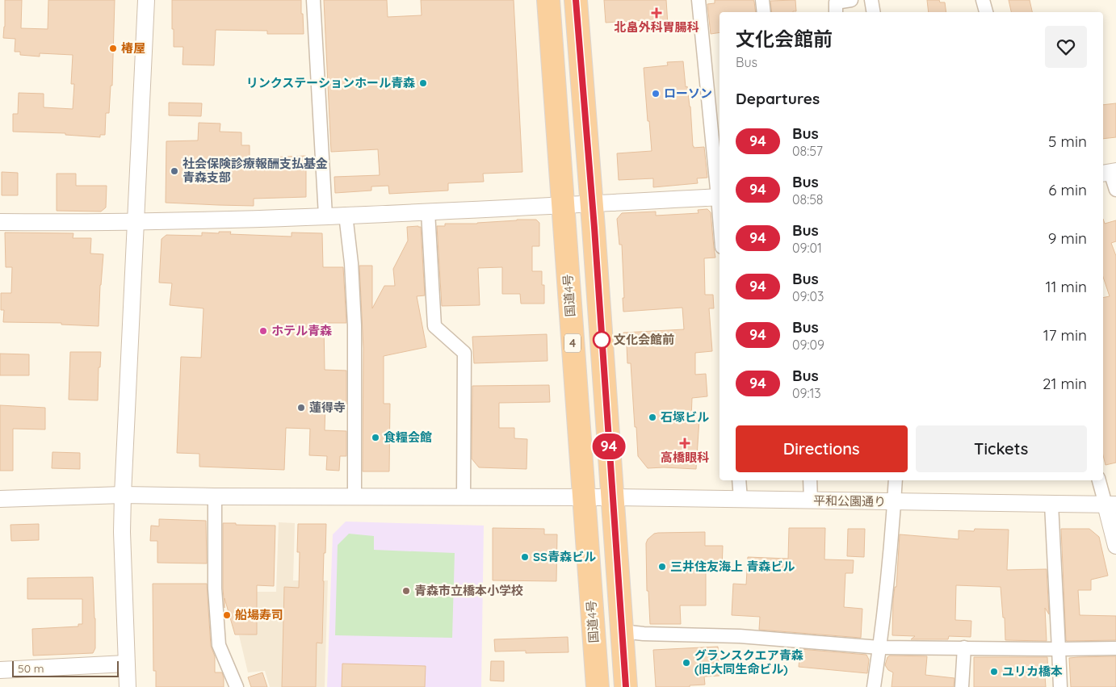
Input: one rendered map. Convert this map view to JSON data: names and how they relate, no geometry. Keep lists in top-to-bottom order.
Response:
{
  "streets": {
    "highway": ["国道4号", "4"],
    "street": ["平和公園通り"]
  },
  "crossings": [
    ["国道4号", "平和公園通り"]
  ],
  "places": {
    "health": ["北畠外科胃腸科", "高橋眼科"],
    "other": [
      "椿屋",
      "リンクステーションホール青森",
      "ローソン",
      "社会保険診療報酬支払基金 青森支部",
      "ホテル青森",
      "文化会館前",
      "蓮得寺",
      "石塚ビル",
      "食糧会館",
      "SS青森ビル",
      "三井住友海上 青森ビル",
      "青森市立橋本小学校",
      "船場寿司",
      "グランスクエア青森 (旧大同生命ビル)",
      "ユリカ橋本"
    ]
  },
  "lines": ["bus line 94"],
  "scale_bar": "50 m",
  "page": {
    "on_map": "94",
    "heading": [
      ["文化会館前", "Bus"],
      "Departures"
    ],
    "list": [
      {
        "mark": "94",
        "name": "Bus",
        "note": "08:57",
        "value": "5 min"
      },
      {
        "mark": "94",
        "name": "Bus",
        "note": "08:58",
        "value": "6 min"
      },
      {
        "mark": "94",
        "name": "Bus",
        "note": "09:01",
        "value": "9 min"
      },
      {
        "mark": "94",
        "name": "Bus",
        "note": "09:03",
        "value": "11 min"
      },
      {
        "mark": "94",
        "name": "Bus",
        "note": "09:09",
        "value": "17 min"
      },
      {
        "mark": "94",
        "name": "Bus",
        "note": "09:13",
        "value": "21 min"
      }
    ],
    "buttons": ["Directions", "Tickets"],
    "scale": "50 m"
  }
}
